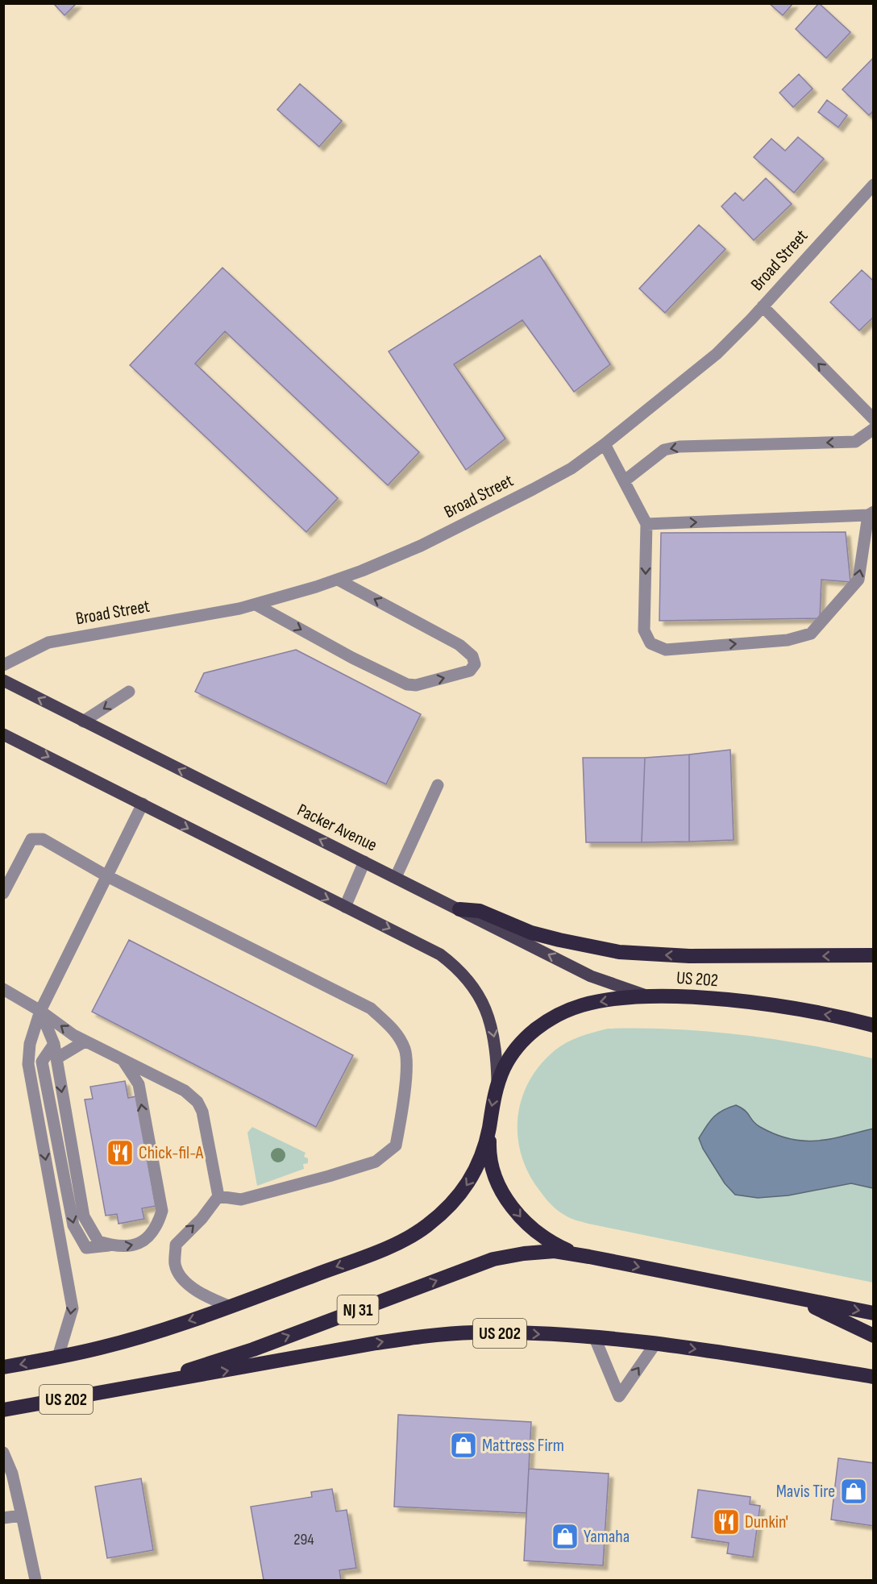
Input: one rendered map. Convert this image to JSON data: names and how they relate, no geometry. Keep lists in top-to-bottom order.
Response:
{
  "streets": {
    "highway": ["US 202", "NJ 31"],
    "main road": ["Packer Avenue"],
    "street": ["Broad Street"]
  },
  "crossings": [
    ["Packer Avenue", "US 202"],
    ["US 202", "NJ 31"]
  ],
  "places": {
    "restaurant": ["Chick-fil-A", "Dunkin'"],
    "shop": ["Mattress Firm", "Mavis Tire", "Yamaha"]
  },
  "house_numbers": ["294"]
}
